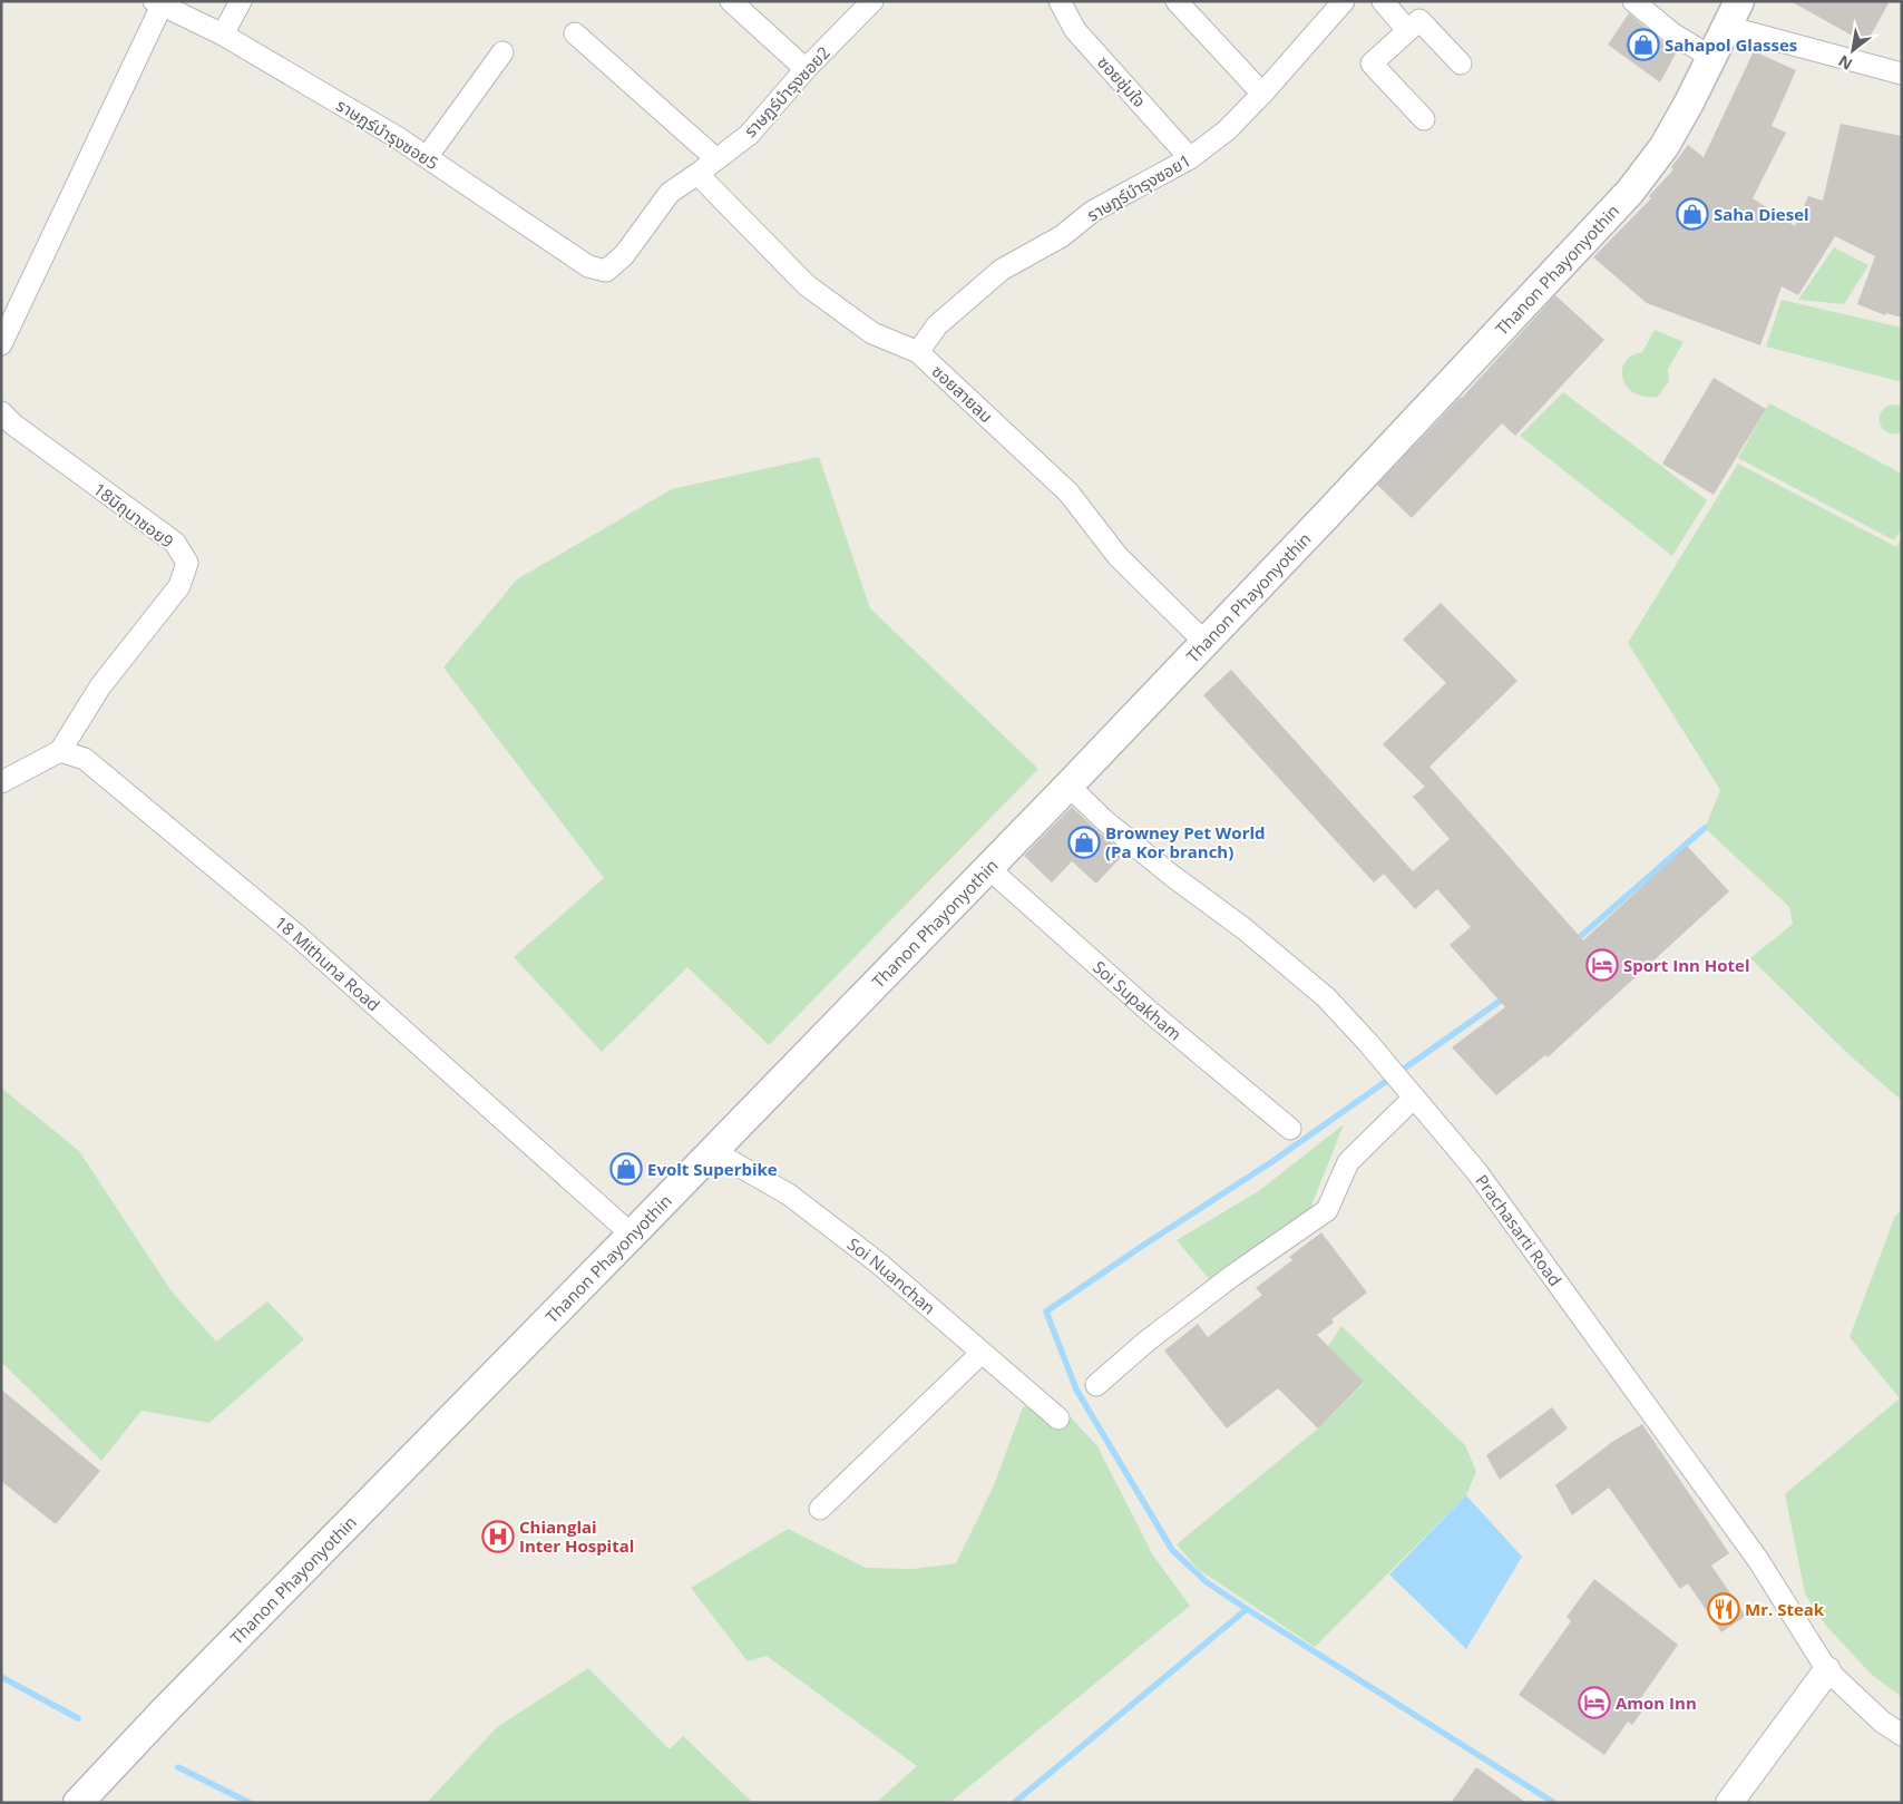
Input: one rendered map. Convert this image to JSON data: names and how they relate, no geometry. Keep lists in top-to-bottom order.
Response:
{
  "streets": {
    "main road": ["Thanon Phayonyothin"],
    "street": [
      "ซอยชุ่มใจ",
      "ราษฎร์บำรุงซอย2",
      "ราษฎร์บำรุงซอย5",
      "ราษฎร์บำรุงซอย1",
      "ซอยสายลม",
      "18มิถุนาซอย9",
      "18 Mithuna Road",
      "Soi Supakham",
      "Prachasarti Road",
      "Soi Nuanchan"
    ]
  },
  "crossings": [
    ["ซอยชุ่มใจ", "ราษฎร์บำรุงซอย1"],
    ["ราษฎร์บำรุงซอย2", "ราษฎร์บำรุงซอย5"],
    ["ราษฎร์บำรุงซอย2", "ซอยสายลม"],
    ["ราษฎร์บำรุงซอย1", "ซอยสายลม"],
    ["Thanon Phayonyothin", "ซอยสายลม"],
    ["Thanon Phayonyothin", "18 Mithuna Road"],
    ["Thanon Phayonyothin", "Soi Supakham"],
    ["Thanon Phayonyothin", "Prachasarti Road"],
    ["Thanon Phayonyothin", "Soi Nuanchan"],
    ["18มิถุนาซอย9", "18 Mithuna Road"]
  ],
  "places": {
    "shop": [
      "Sahapol Glasses",
      "Saha Diesel",
      "Browney Pet World (Pa Kor branch)",
      "Evolt Superbike"
    ],
    "hotel": ["Sport Inn Hotel", "Amon Inn"],
    "hospital": ["Chianglai Inter Hospital"],
    "restaurant": ["Mr. Steak"]
  },
  "north": "bottom left"
}
